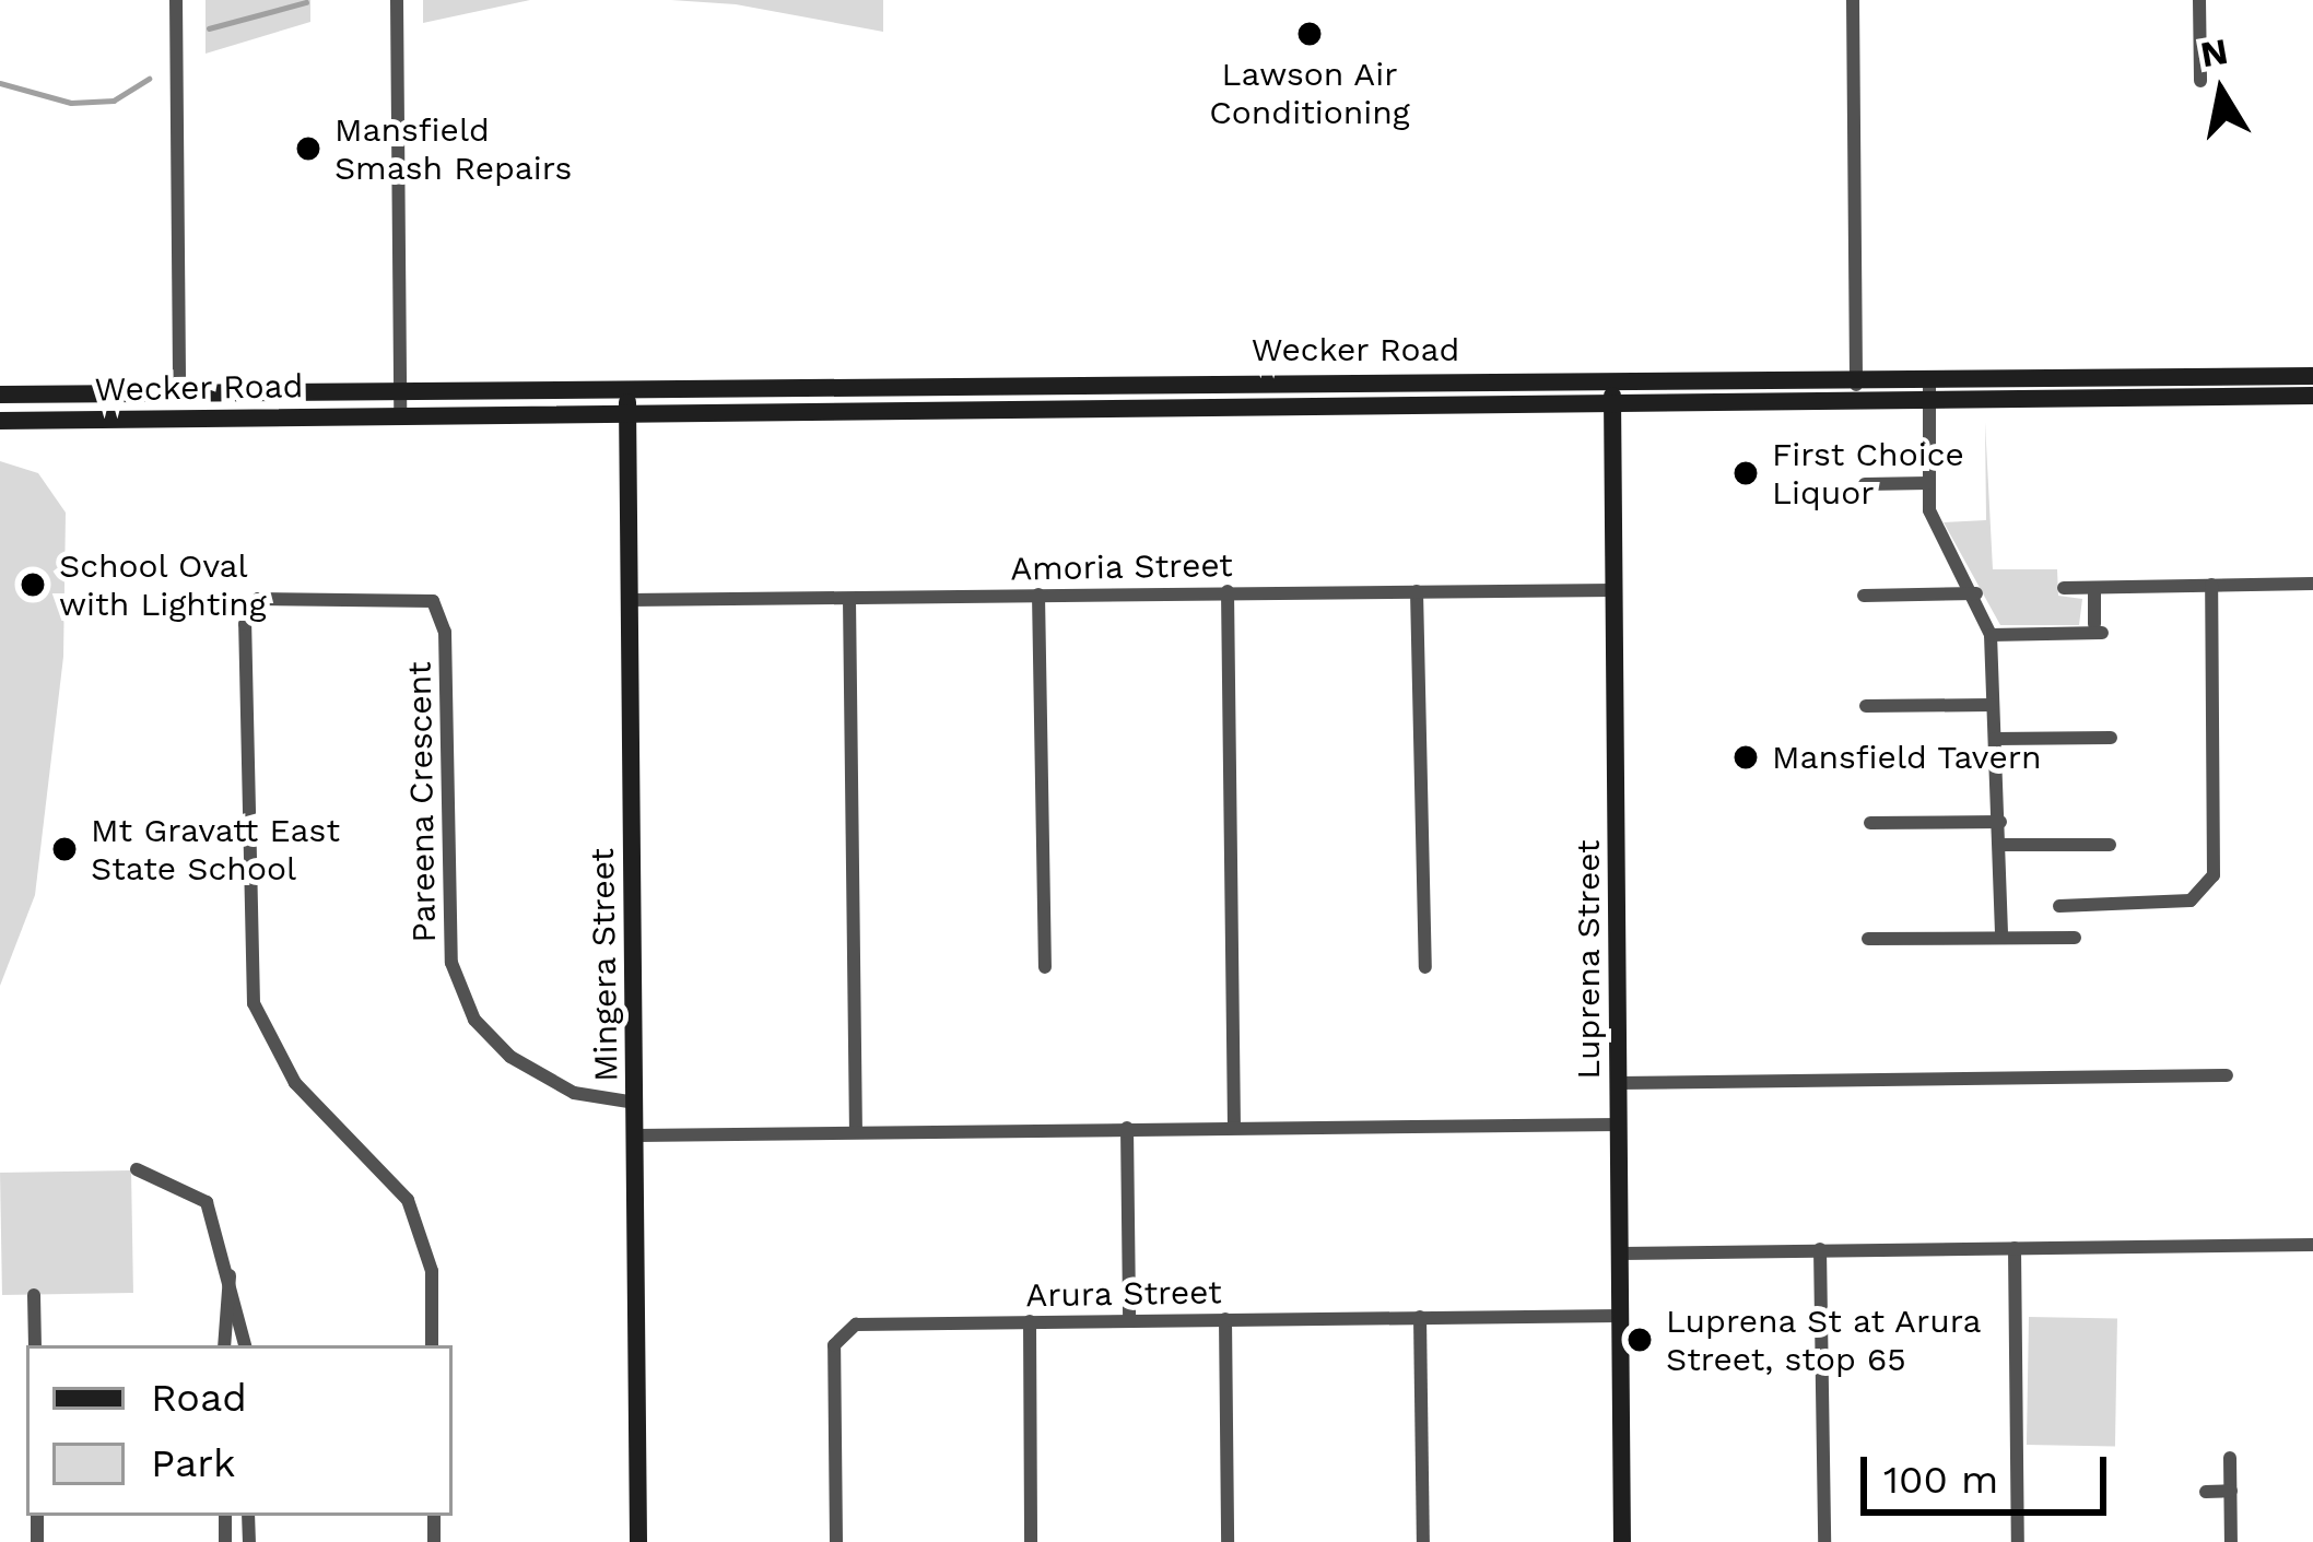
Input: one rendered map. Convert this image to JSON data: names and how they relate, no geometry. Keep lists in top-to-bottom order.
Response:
{
  "streets": {
    "street": [
      "Wecker Road",
      "Amoria Street",
      "Pareena Crescent",
      "Luprena Street",
      "Mingera Street",
      "Arura Street"
    ]
  },
  "crossings": [
    ["Wecker Road", "Luprena Street"],
    ["Wecker Road", "Mingera Street"],
    ["Amoria Street", "Luprena Street"],
    ["Amoria Street", "Mingera Street"],
    ["Pareena Crescent", "Mingera Street"],
    ["Luprena Street", "Arura Street"]
  ],
  "places": [
    "Lawson Air Conditioning",
    "Mansfield Smash Repairs",
    "First Choice Liquor",
    "School Oval with Lighting",
    "Mansfield Tavern",
    "Mt Gravatt East State School",
    "Luprena St at Arura Street, stop 65"
  ],
  "legend": ["Road", "Park"],
  "scale_bar": "100 m",
  "north": "top"
}
